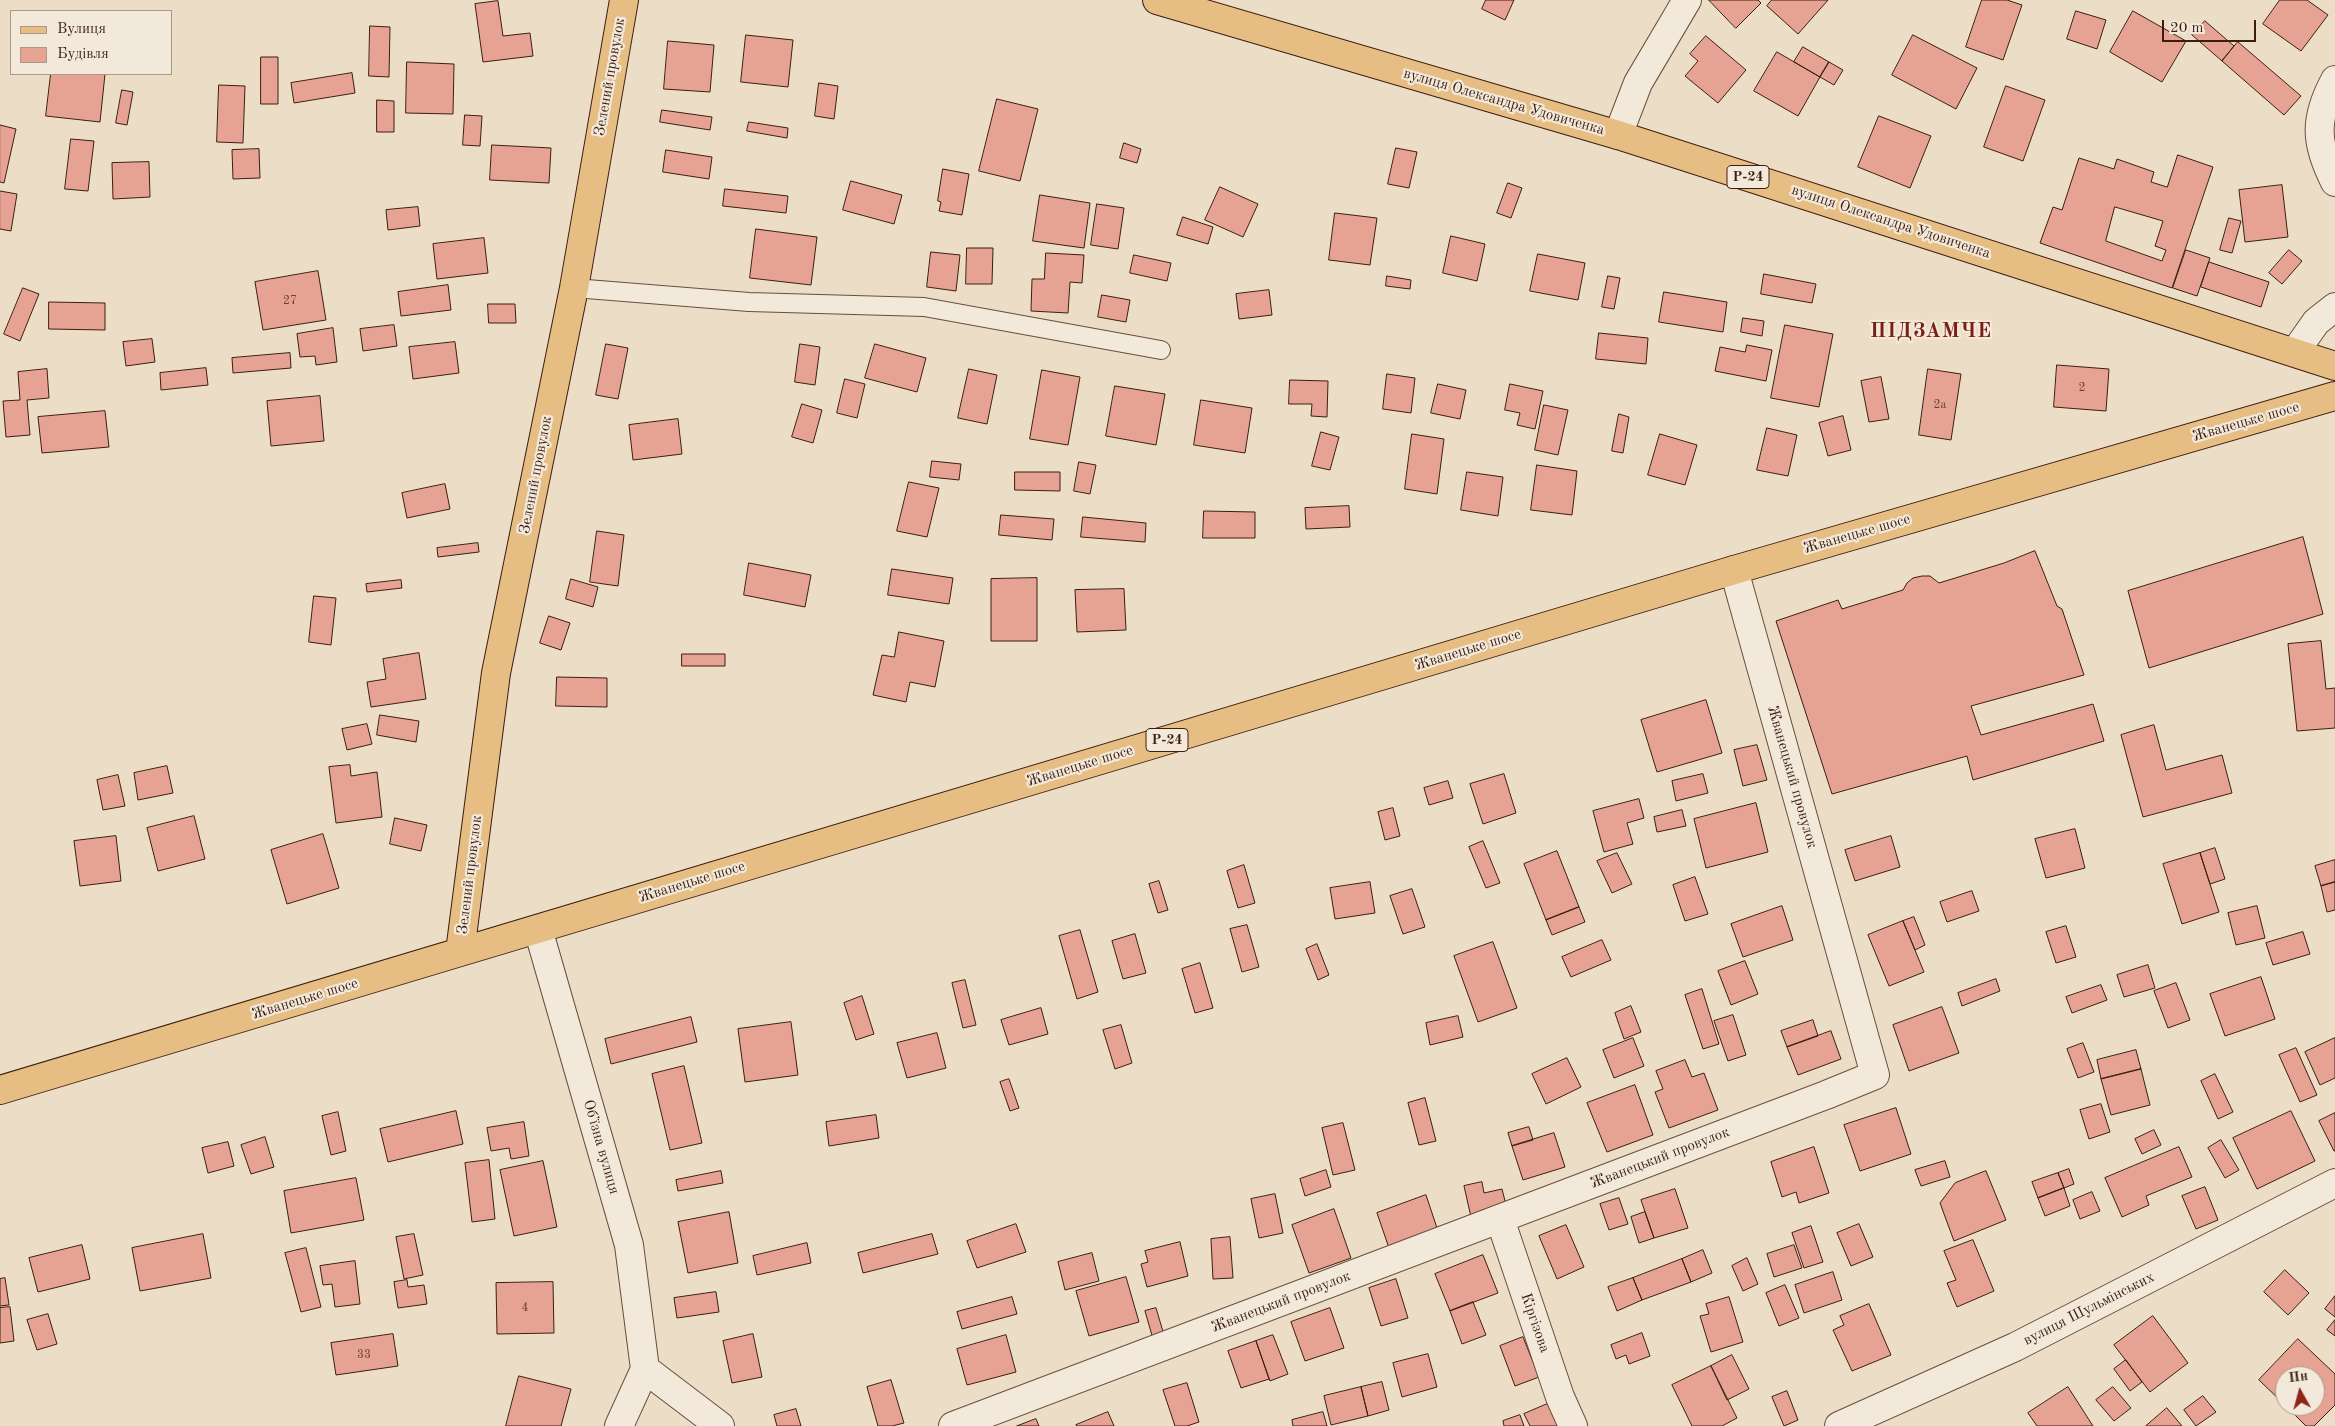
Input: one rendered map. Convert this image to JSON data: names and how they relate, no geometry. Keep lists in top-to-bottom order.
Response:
{
  "streets": {
    "main road": [
      "Зелений провулок",
      "вулиця Олександра Удовиченка",
      "Р-24",
      "Жванецьке шосе"
    ],
    "street": [
      "Жванецький провулок",
      "Обʼїзна вулиця",
      "вулиця Шульмінських",
      "Кіргізова"
    ]
  },
  "crossings": [
    ["Зелений провулок", "Жванецьке шосе"],
    ["Жванецьке шосе", "Жванецький провулок"],
    ["Жванецьке шосе", "Обʼїзна вулиця"],
    ["Жванецький провулок", "Кіргізова"]
  ],
  "districts": ["ПІДЗАМЧЕ"],
  "house_numbers": [
    "27",
    "2",
    "2а",
    "4",
    "33"
  ],
  "legend": ["Вулиця", "Будівля"],
  "scale_bar": "20 m",
  "north": "top"
}
